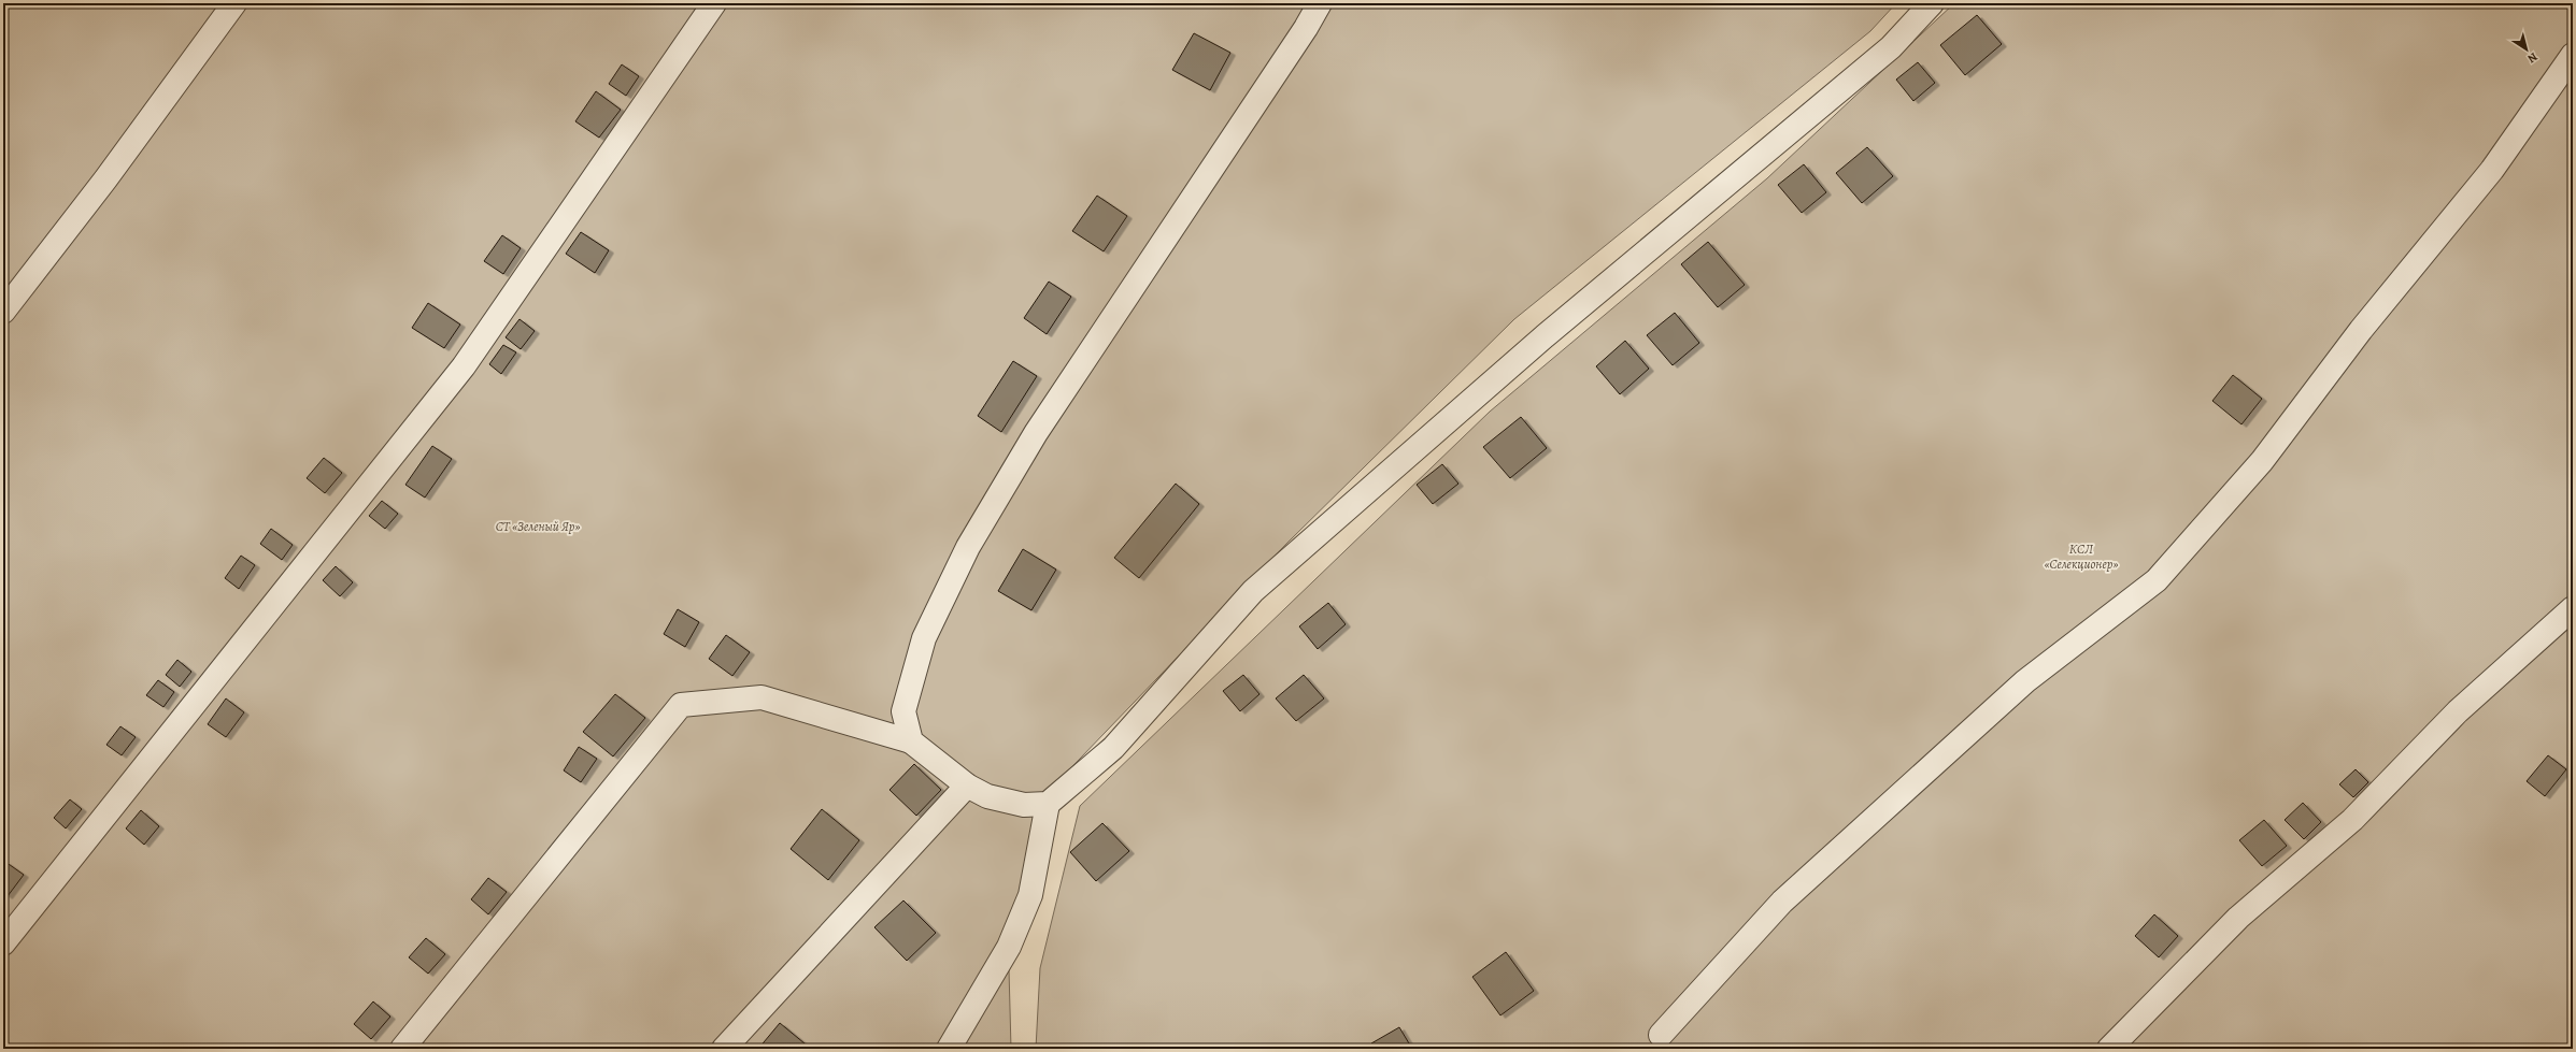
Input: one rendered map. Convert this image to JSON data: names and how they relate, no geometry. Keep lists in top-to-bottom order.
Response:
{
  "parks": ["СТ «Зеленый Яр»", "КСЛ «Селекционер»"],
  "north": "bottom right"
}
